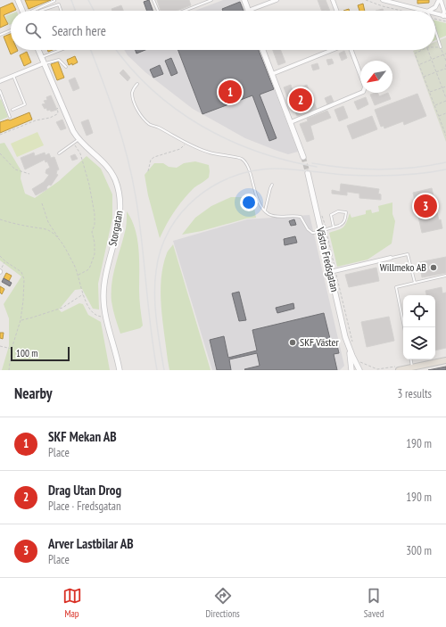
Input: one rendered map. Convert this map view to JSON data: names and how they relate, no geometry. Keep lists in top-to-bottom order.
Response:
{
  "streets": {
    "street": ["Storgatan", "Västra Fredsgatan"]
  },
  "places": ["Willmeko AB", "SKF Väster"],
  "scale_bar": "100 m",
  "north": "bottom left",
  "page": {
    "search": "Search here",
    "pins": ["1", "2", "3"],
    "scale": "100 m",
    "heading": ["Nearby", "3 results"],
    "list": [
      {
        "mark": "1",
        "name": "SKF Mekan AB",
        "note": "Place",
        "value": "190 m"
      },
      {
        "mark": "2",
        "name": "Drag Utan Drog",
        "note": "Place · Fredsgatan",
        "value": "190 m"
      },
      {
        "mark": "3",
        "name": "Arver Lastbilar AB",
        "note": "Place",
        "value": "300 m"
      }
    ],
    "nav": ["Map", "Directions", "Saved"]
  }
}
